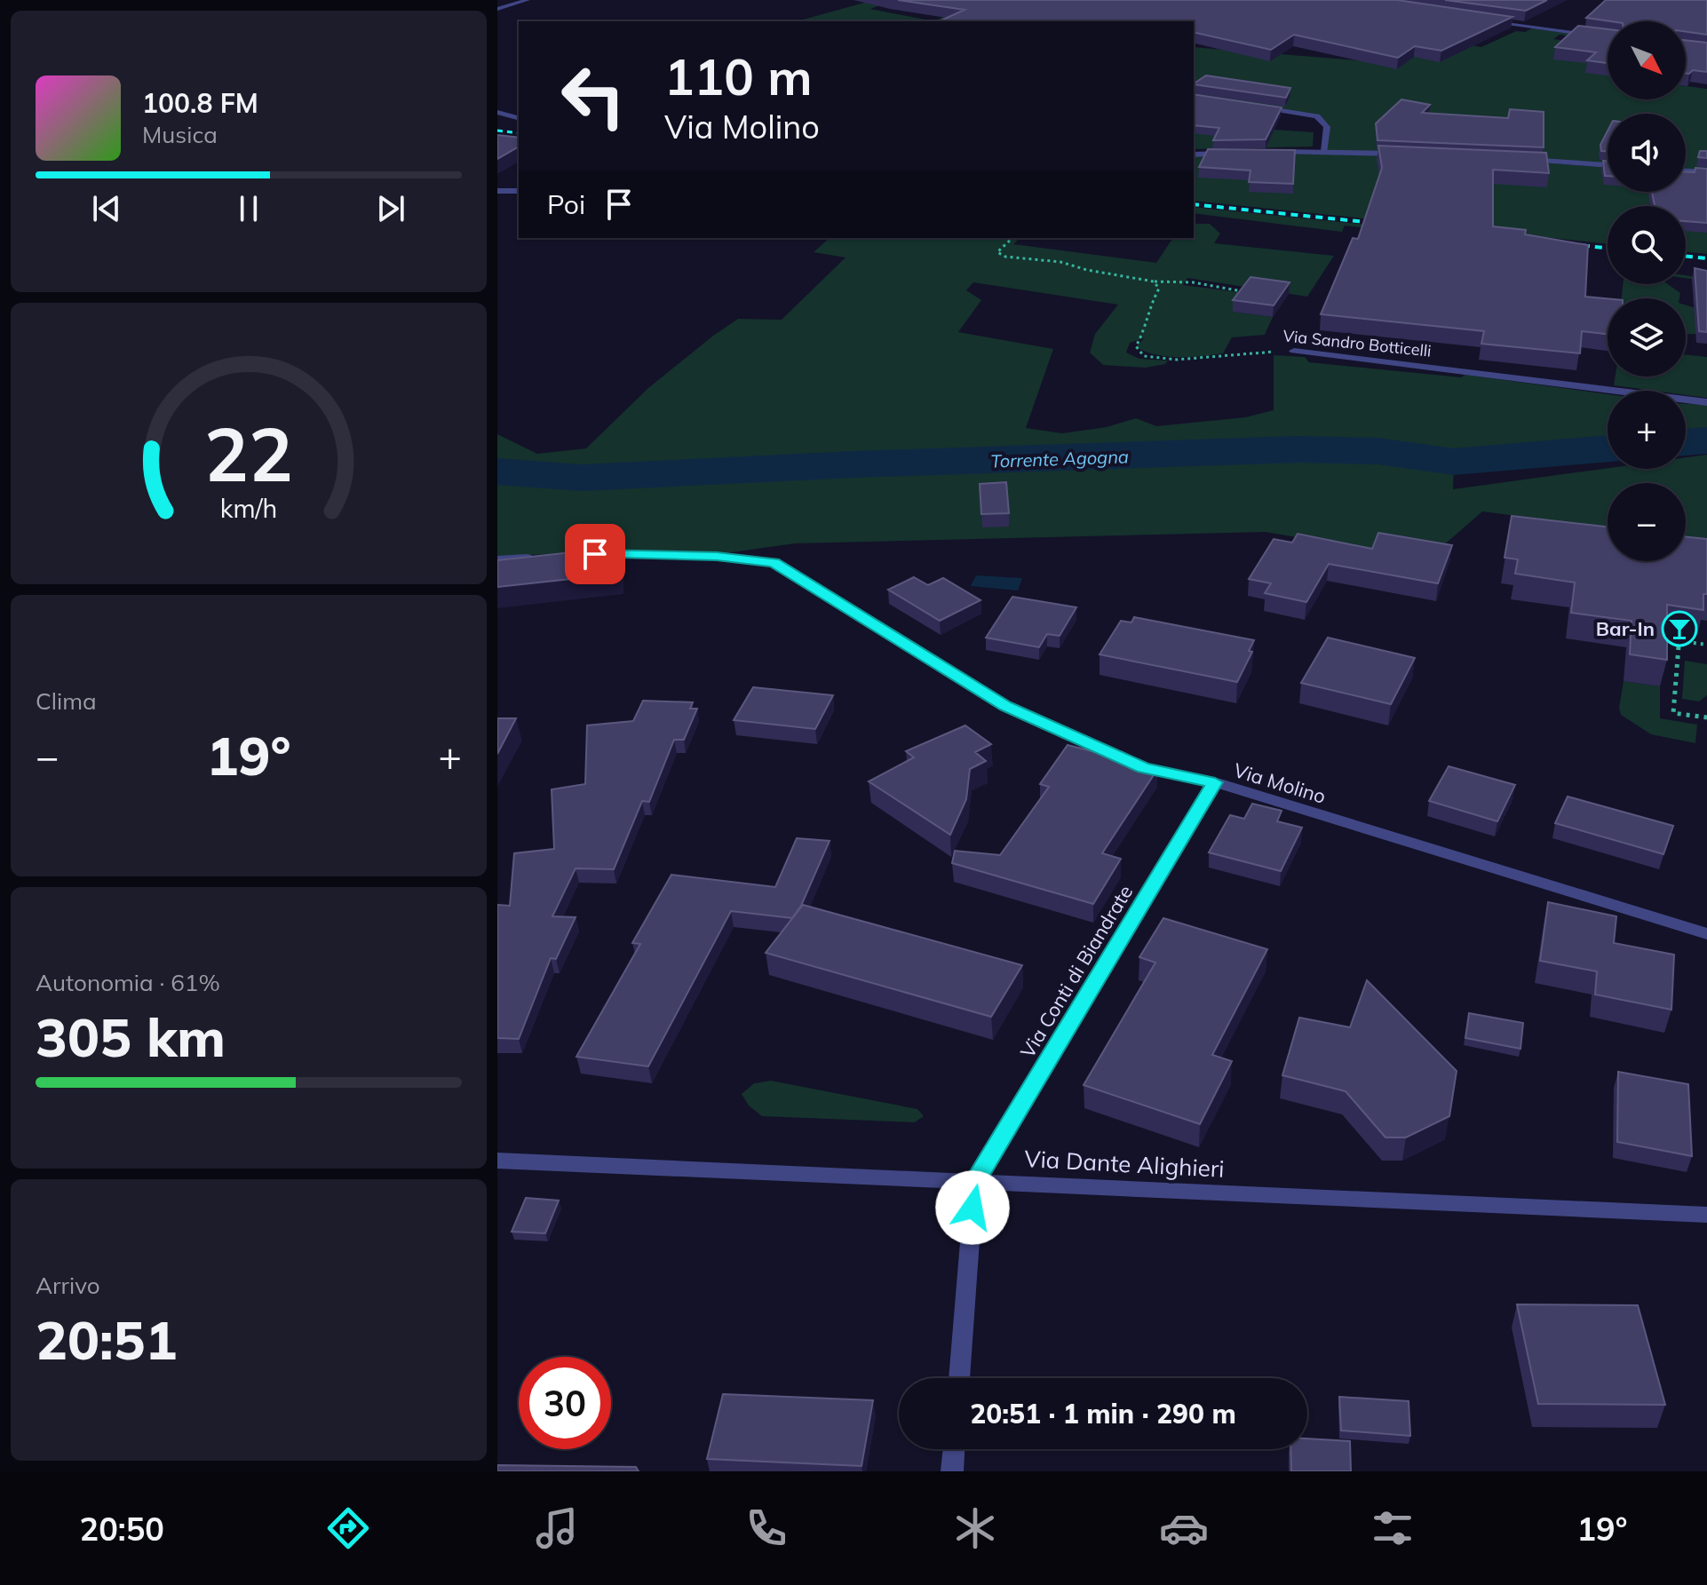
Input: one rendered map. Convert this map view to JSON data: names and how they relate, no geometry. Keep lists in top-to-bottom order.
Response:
{
  "streets": {
    "street": [
      "Via Sandro Botticelli",
      "Via Molino",
      "Via Conti di Biandrate",
      "Via Dante Alighieri"
    ]
  },
  "crossings": [
    ["Via Molino", "Via Conti di Biandrate"],
    ["Via Conti di Biandrate", "Via Dante Alighieri"]
  ],
  "water": ["Torrente Agogna"],
  "places": {
    "bar": ["Bar-In"]
  },
  "north": "bottom right",
  "page": {
    "map_buttons": ["+", "−"],
    "turn": ["110 m", "Via Molino"],
    "song": ["100.8 FM", "Musica"],
    "then": "Poi",
    "tile": [
      "Clima",
      ["Autonomia · 61%", "305 km"],
      ["Arrivo", "20:51"]
    ],
    "heat": ["−", "19°", "+"],
    "limit": "30",
    "trip": "20:51 · 1 min · 290 m",
    "tabs": ["20:50", "19°"],
    "gauge": ["22", "km/h"]
  }
}
